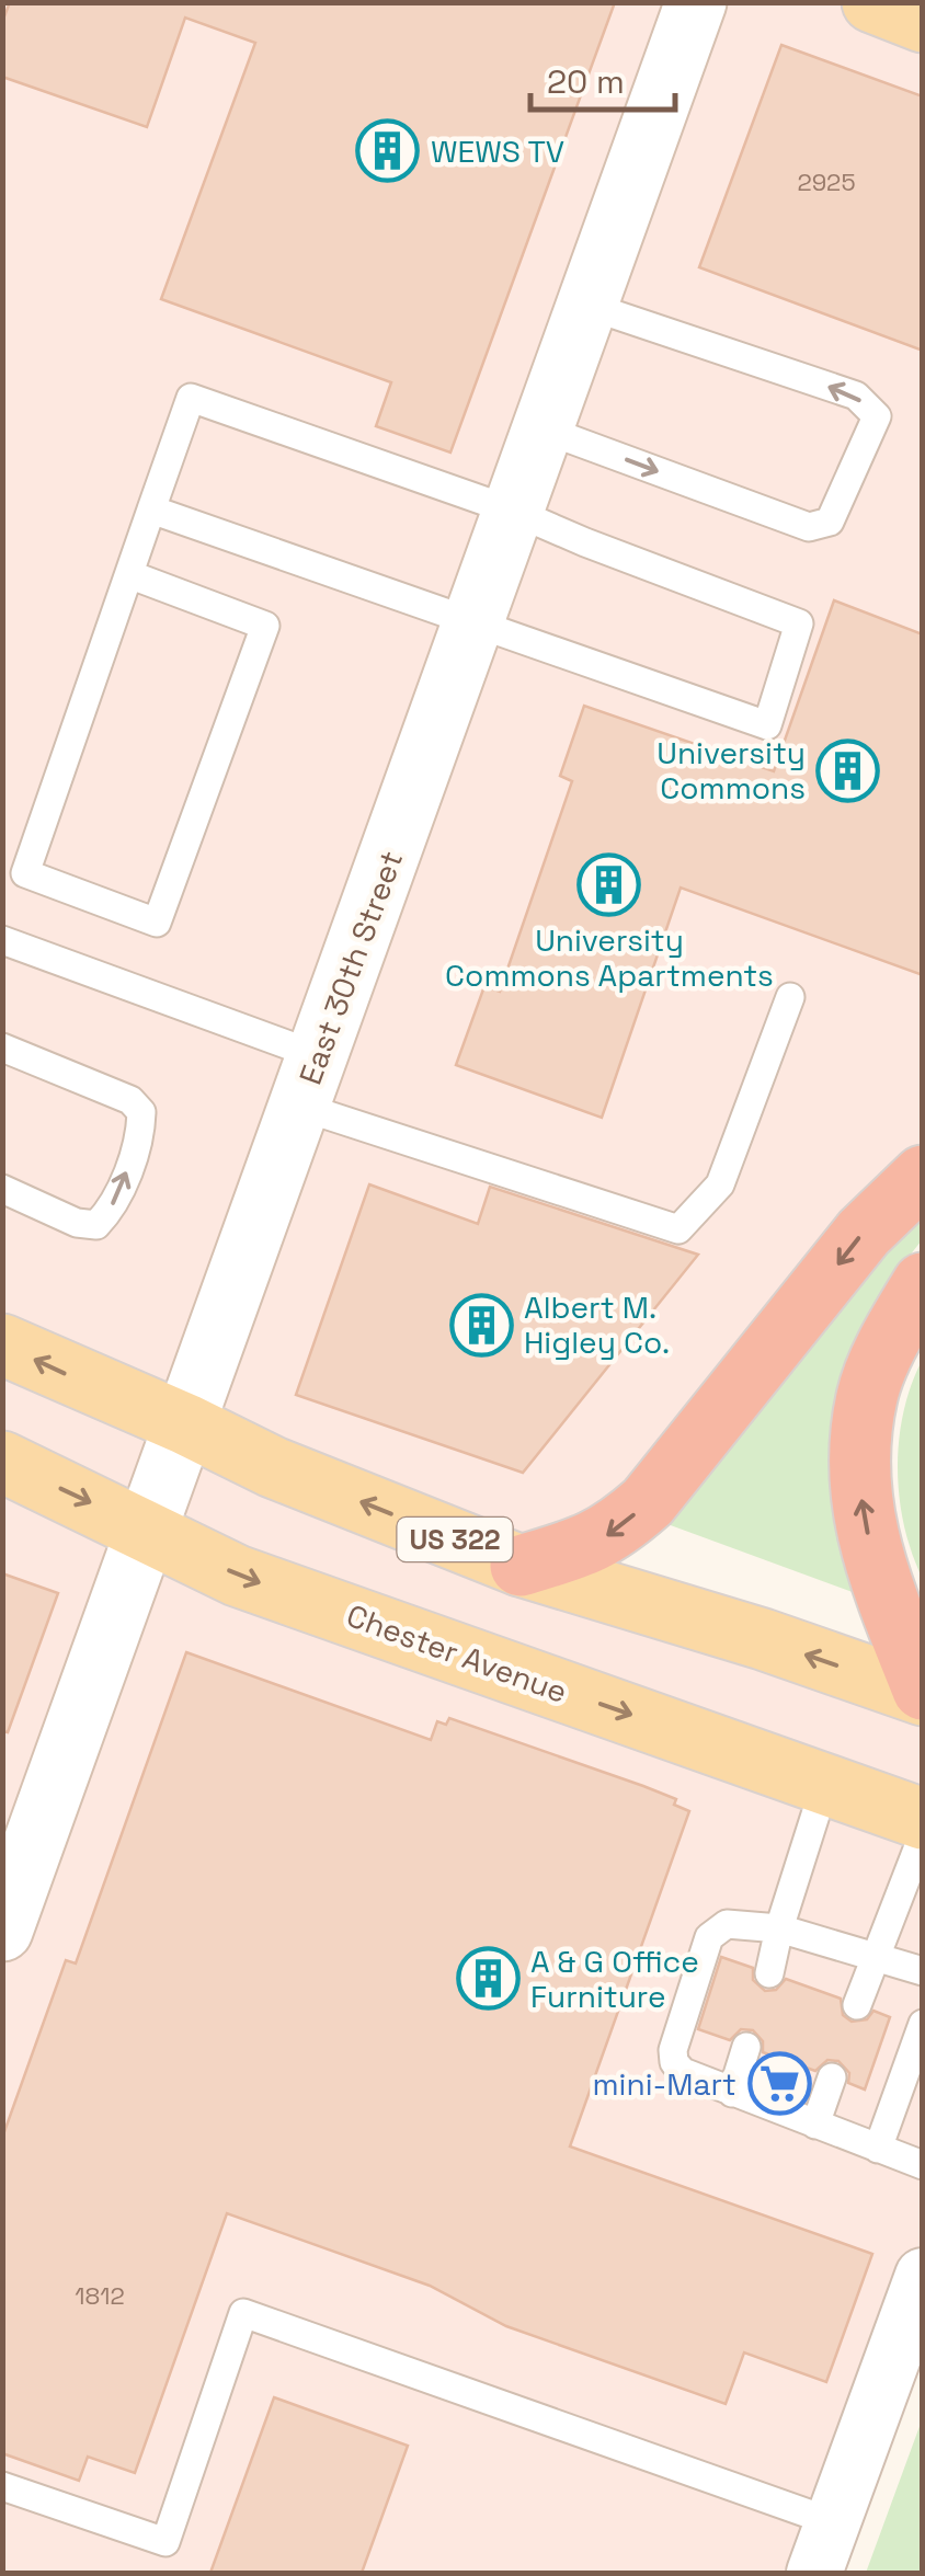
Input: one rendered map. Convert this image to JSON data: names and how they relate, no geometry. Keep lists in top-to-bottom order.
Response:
{
  "streets": {
    "main road": ["East 30th Street", "US 322", "Chester Avenue"]
  },
  "crossings": [
    ["East 30th Street", "US 322"],
    ["East 30th Street", "Chester Avenue"]
  ],
  "places": {
    "building": [
      "WEWS TV",
      "University Commons",
      "University Commons Apartments",
      "Albert M. Higley Co.",
      "A & G Office Furniture"
    ],
    "supermarket": ["mini-Mart"]
  },
  "house_numbers": ["2925", "1812"],
  "scale_bar": "20 m"
}
